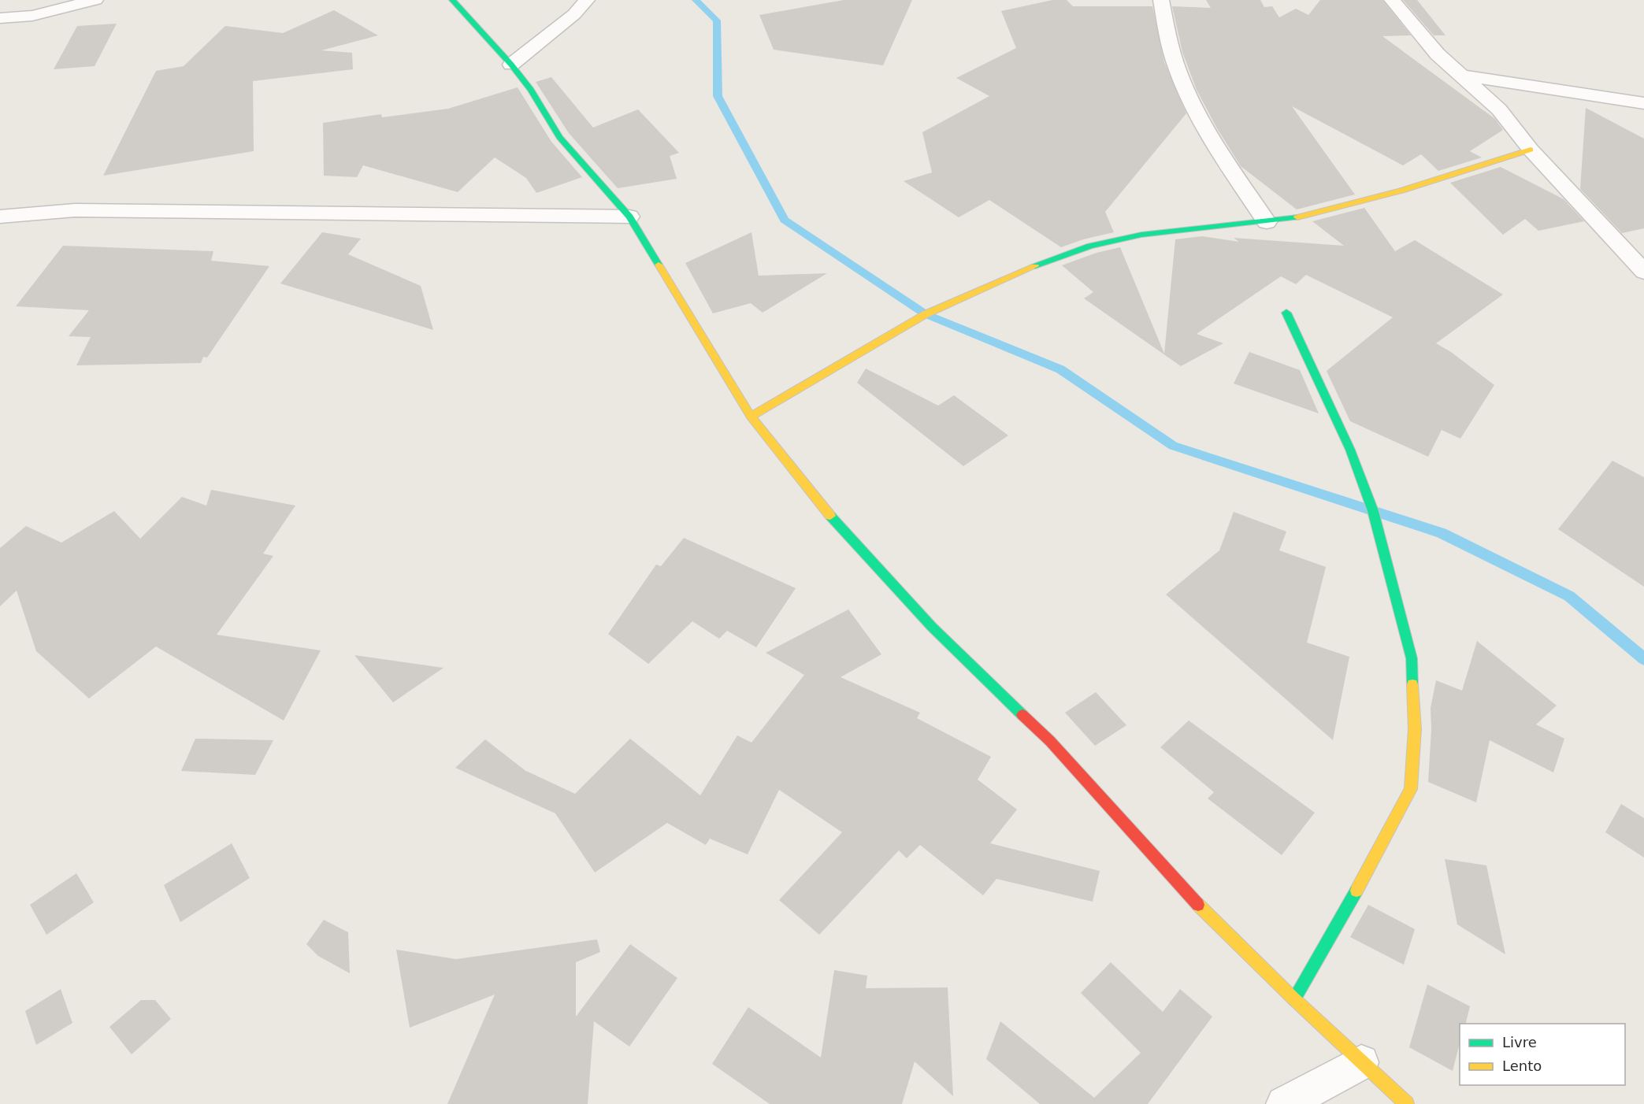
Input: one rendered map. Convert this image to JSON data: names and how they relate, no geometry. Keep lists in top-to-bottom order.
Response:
{
  "legend": ["Livre", "Lento"]
}
